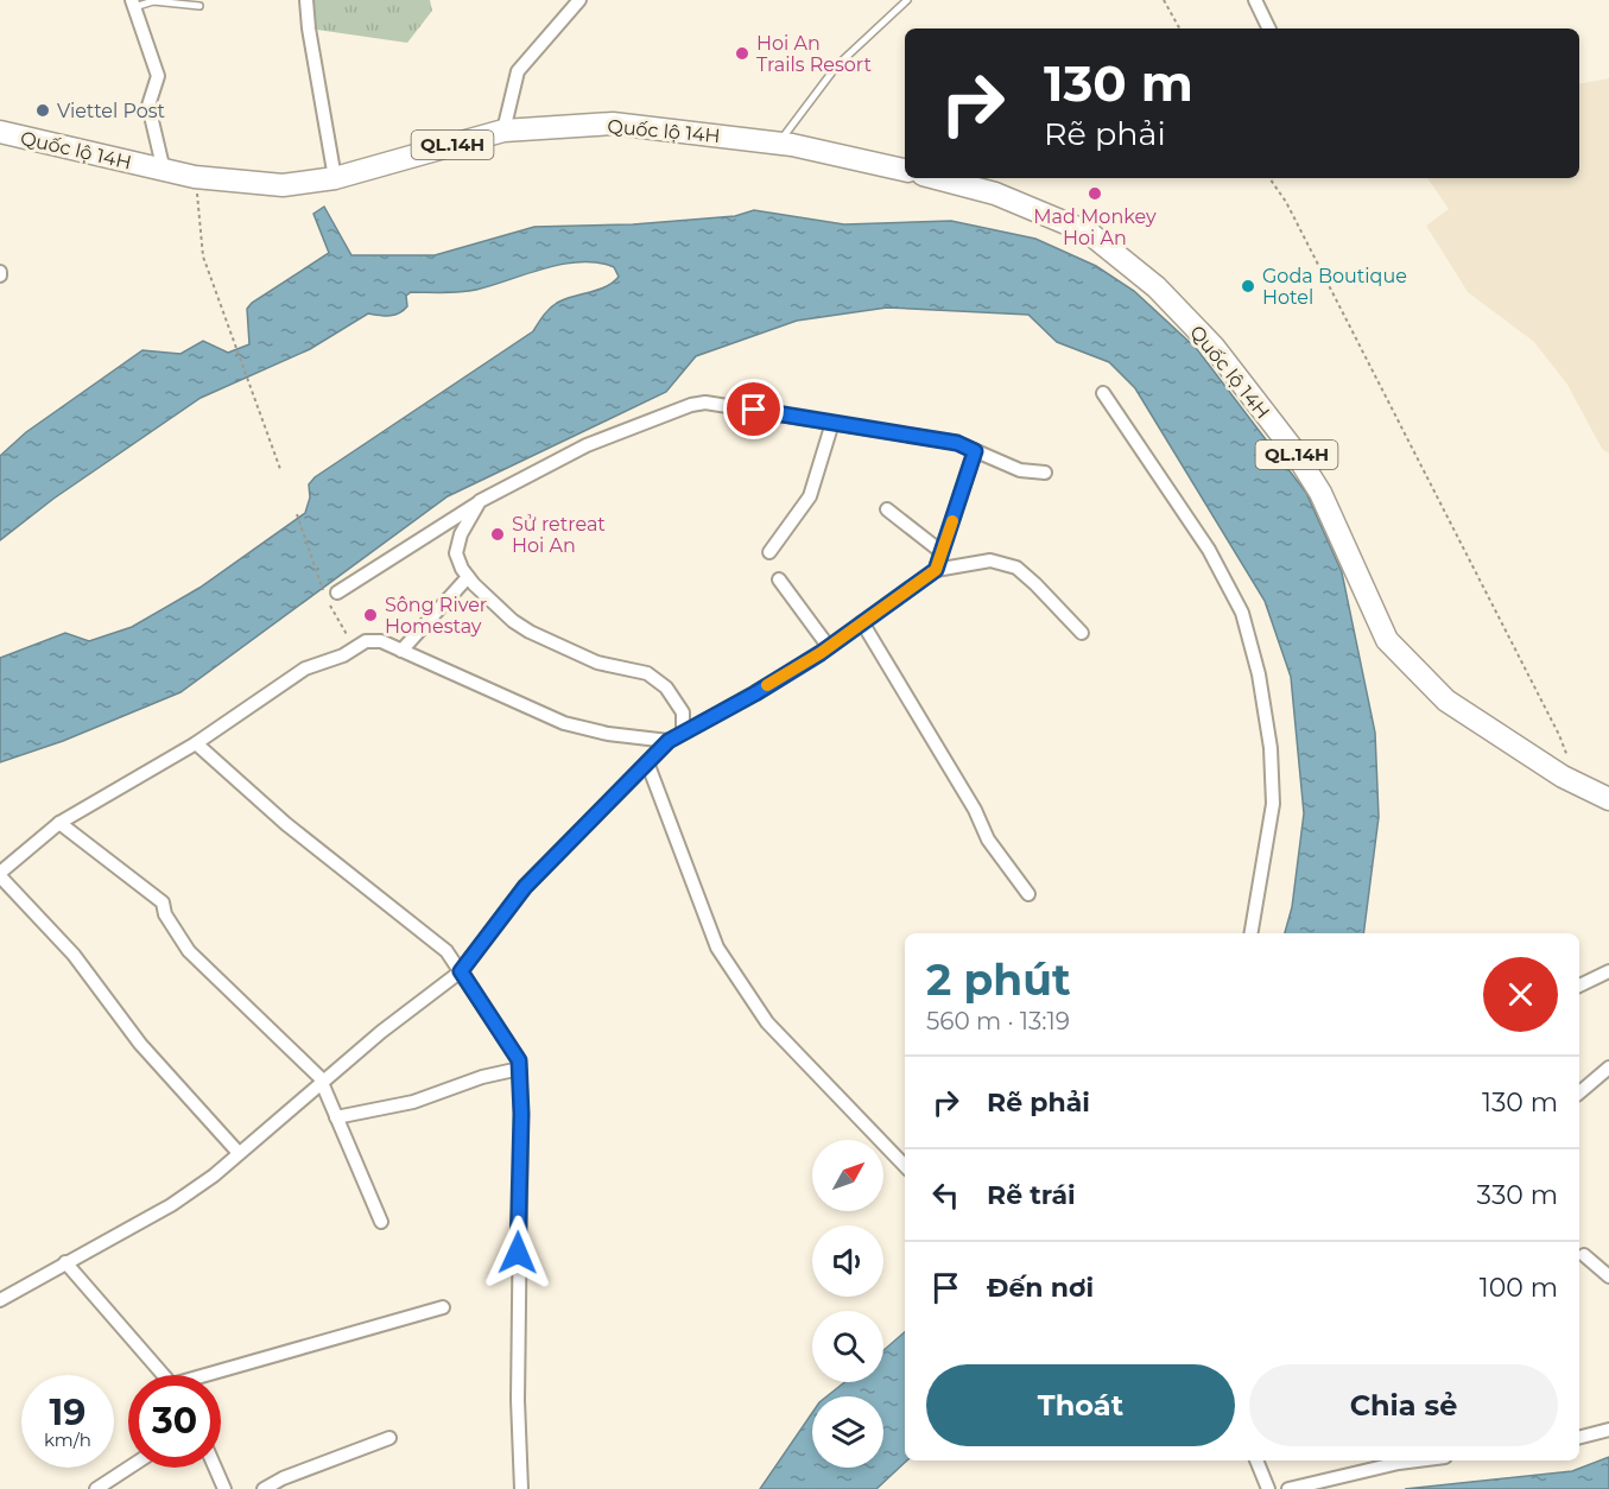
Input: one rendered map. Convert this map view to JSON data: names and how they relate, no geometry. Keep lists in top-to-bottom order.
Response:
{
  "streets": {
    "main road": ["Quốc lộ 14H", "QL.14H"]
  },
  "places": [
    "Hoi An Trails Resort",
    "Viettel Post",
    "Mad Monkey Hoi An",
    "Goda Boutique Hotel",
    "Sử retreat Hoi An",
    "Sông River Homestay"
  ],
  "north": "top right",
  "page": {
    "turn": ["130 m", "Rẽ phải"],
    "heading": ["2 phút", "560 m · 13:19"],
    "list": [
      {
        "name": "Rẽ phải",
        "value": "130 m"
      },
      {
        "name": "Rẽ trái",
        "value": "330 m"
      },
      {
        "name": "Đến nơi",
        "value": "100 m"
      }
    ],
    "buttons": ["Thoát", "Chia sẻ"],
    "speed": "19 km/h",
    "limit": "30"
  }
}
